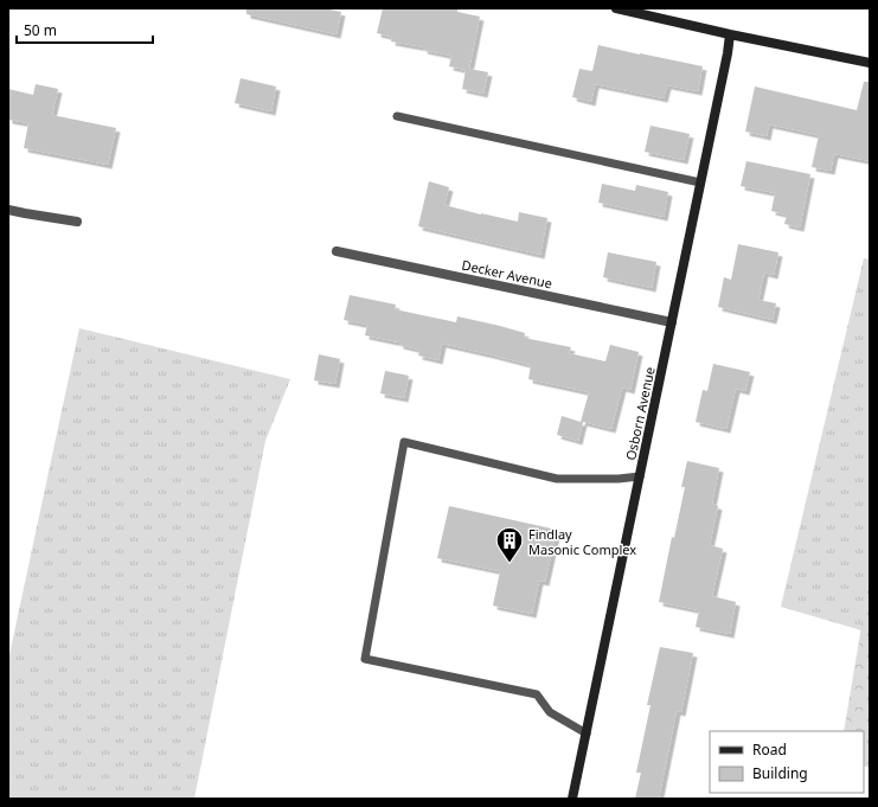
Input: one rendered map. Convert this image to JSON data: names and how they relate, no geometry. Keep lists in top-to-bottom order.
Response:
{
  "streets": {
    "main road": ["Osborn Avenue"],
    "street": ["Decker Avenue"]
  },
  "crossings": [
    ["Decker Avenue", "Osborn Avenue"]
  ],
  "places": {
    "building": ["Findlay Masonic Complex"]
  },
  "legend": ["Road", "Building"],
  "scale_bar": "50 m"
}
